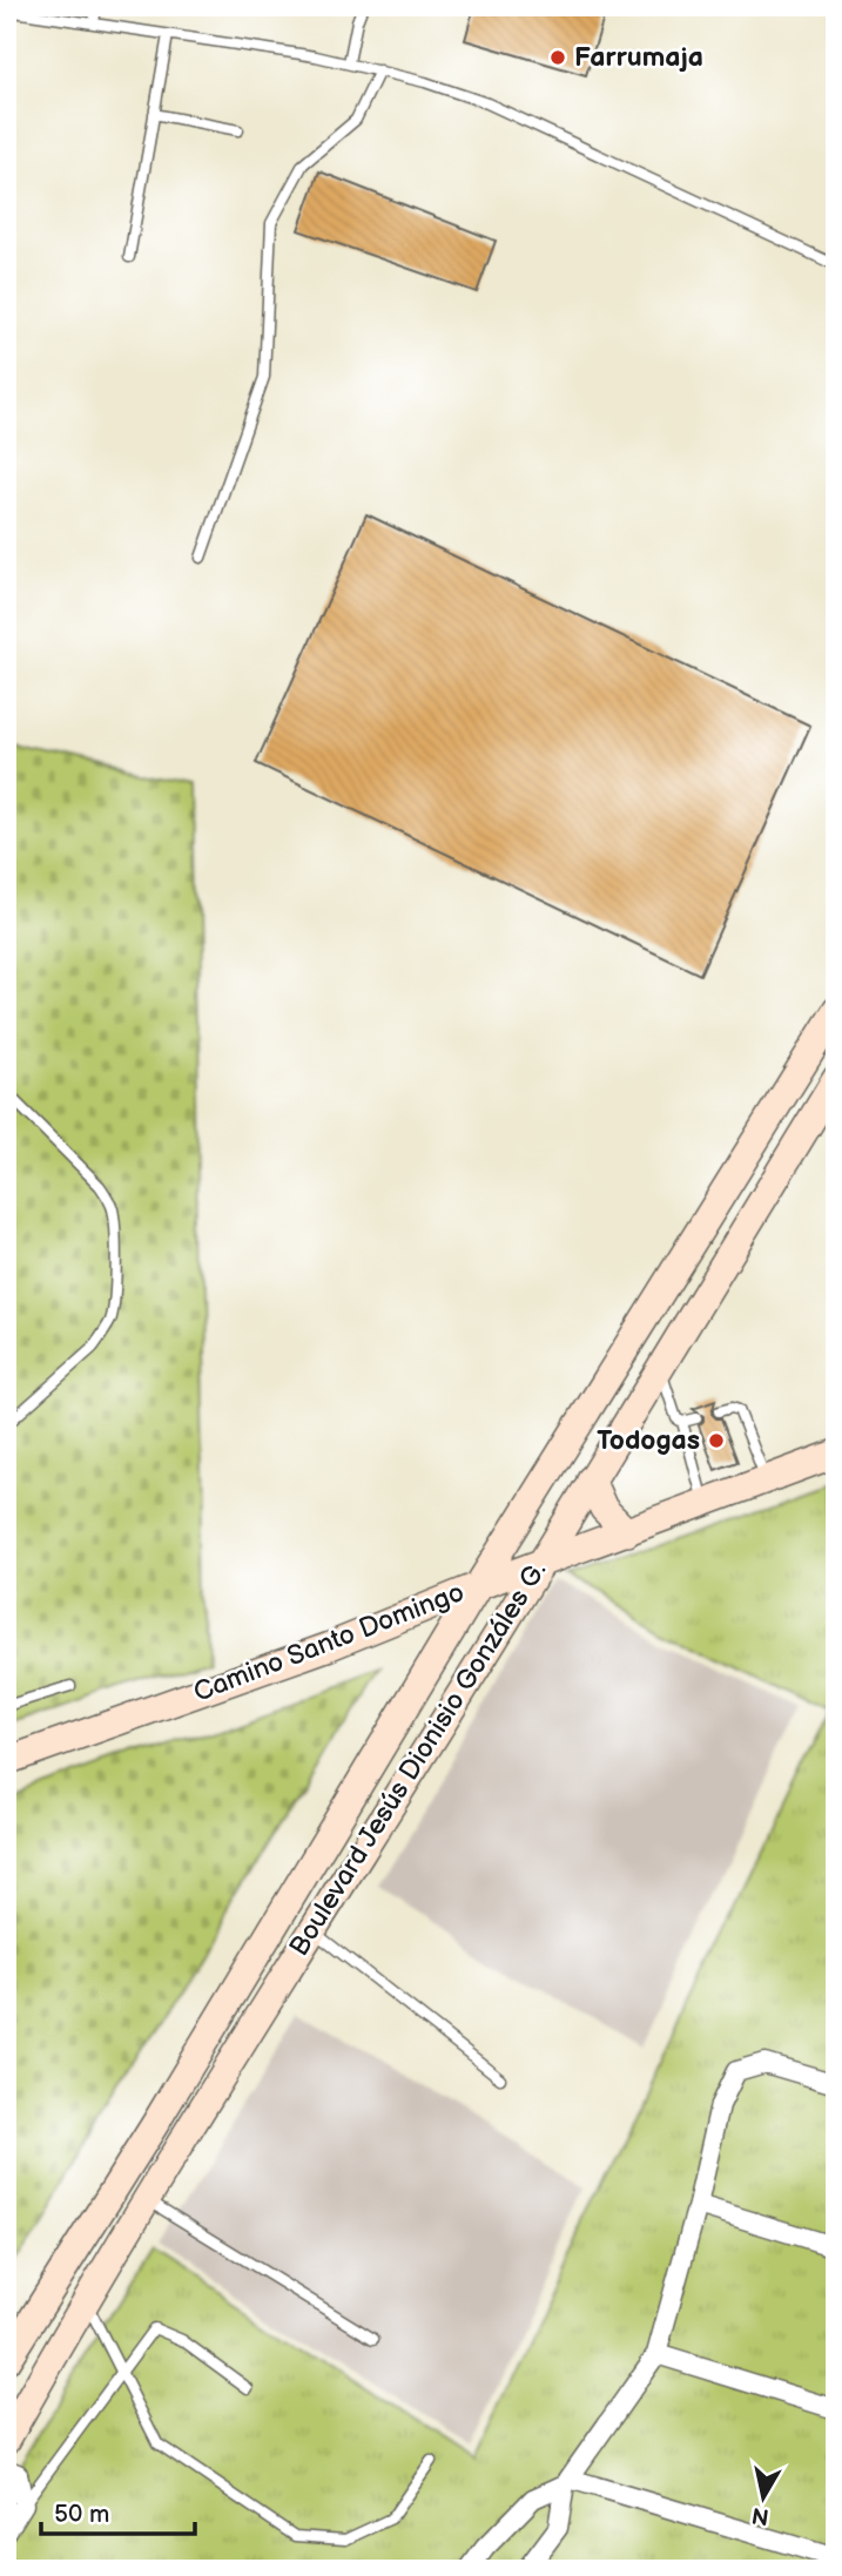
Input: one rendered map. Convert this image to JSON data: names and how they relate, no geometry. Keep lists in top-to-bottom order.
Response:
{
  "streets": {
    "main road": ["Camino Santo Domingo", "Boulevard Jesús Dionisio Gonzáles G."]
  },
  "crossings": [
    ["Camino Santo Domingo", "Boulevard Jesús Dionisio Gonzáles G."]
  ],
  "places": ["Farrumaja", "Todogas"],
  "scale_bar": "50 m",
  "north": "bottom"
}
